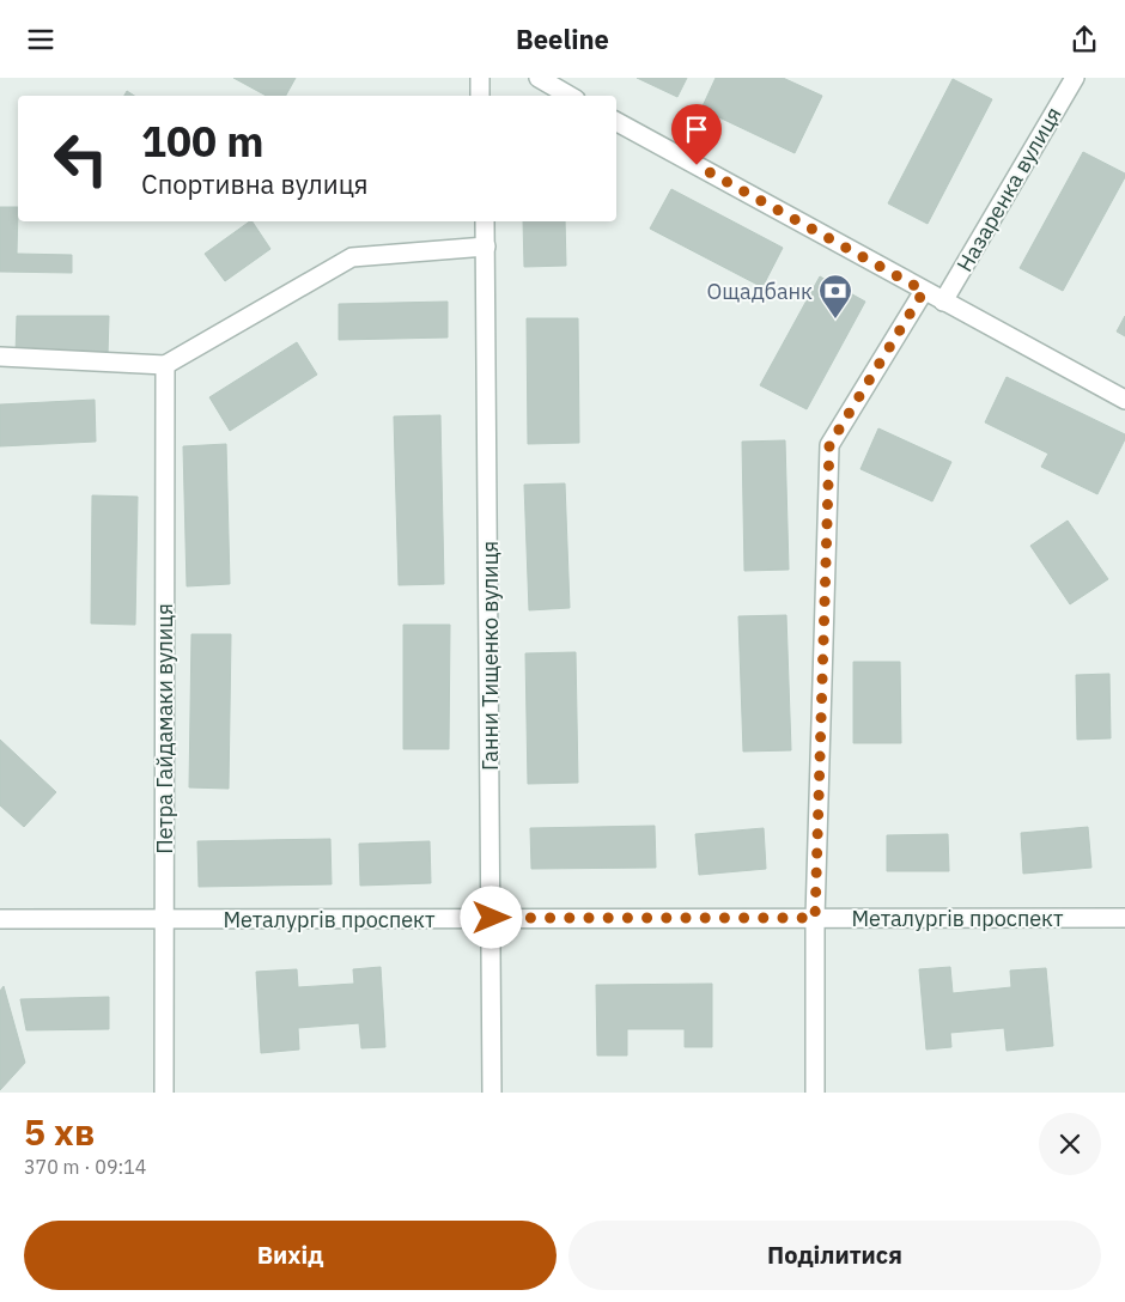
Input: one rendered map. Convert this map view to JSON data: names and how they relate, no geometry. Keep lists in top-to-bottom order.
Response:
{
  "streets": {
    "street": [
      "Назаренка вулиця",
      "Ганни Тищенко вулиця",
      "Петра Гайдамаки вулиця",
      "Металургів проспект"
    ]
  },
  "crossings": [
    ["Ганни Тищенко вулиця", "Металургів проспект"],
    ["Петра Гайдамаки вулиця", "Металургів проспект"]
  ],
  "places": {
    "bank": ["Ощадбанк"]
  },
  "page": {
    "header": "Beeline",
    "turn": ["100 m", "Спортивна вулиця"],
    "heading": ["5 хв", "370 m · 09:14"],
    "buttons": ["Вихід", "Поділитися"]
  }
}
